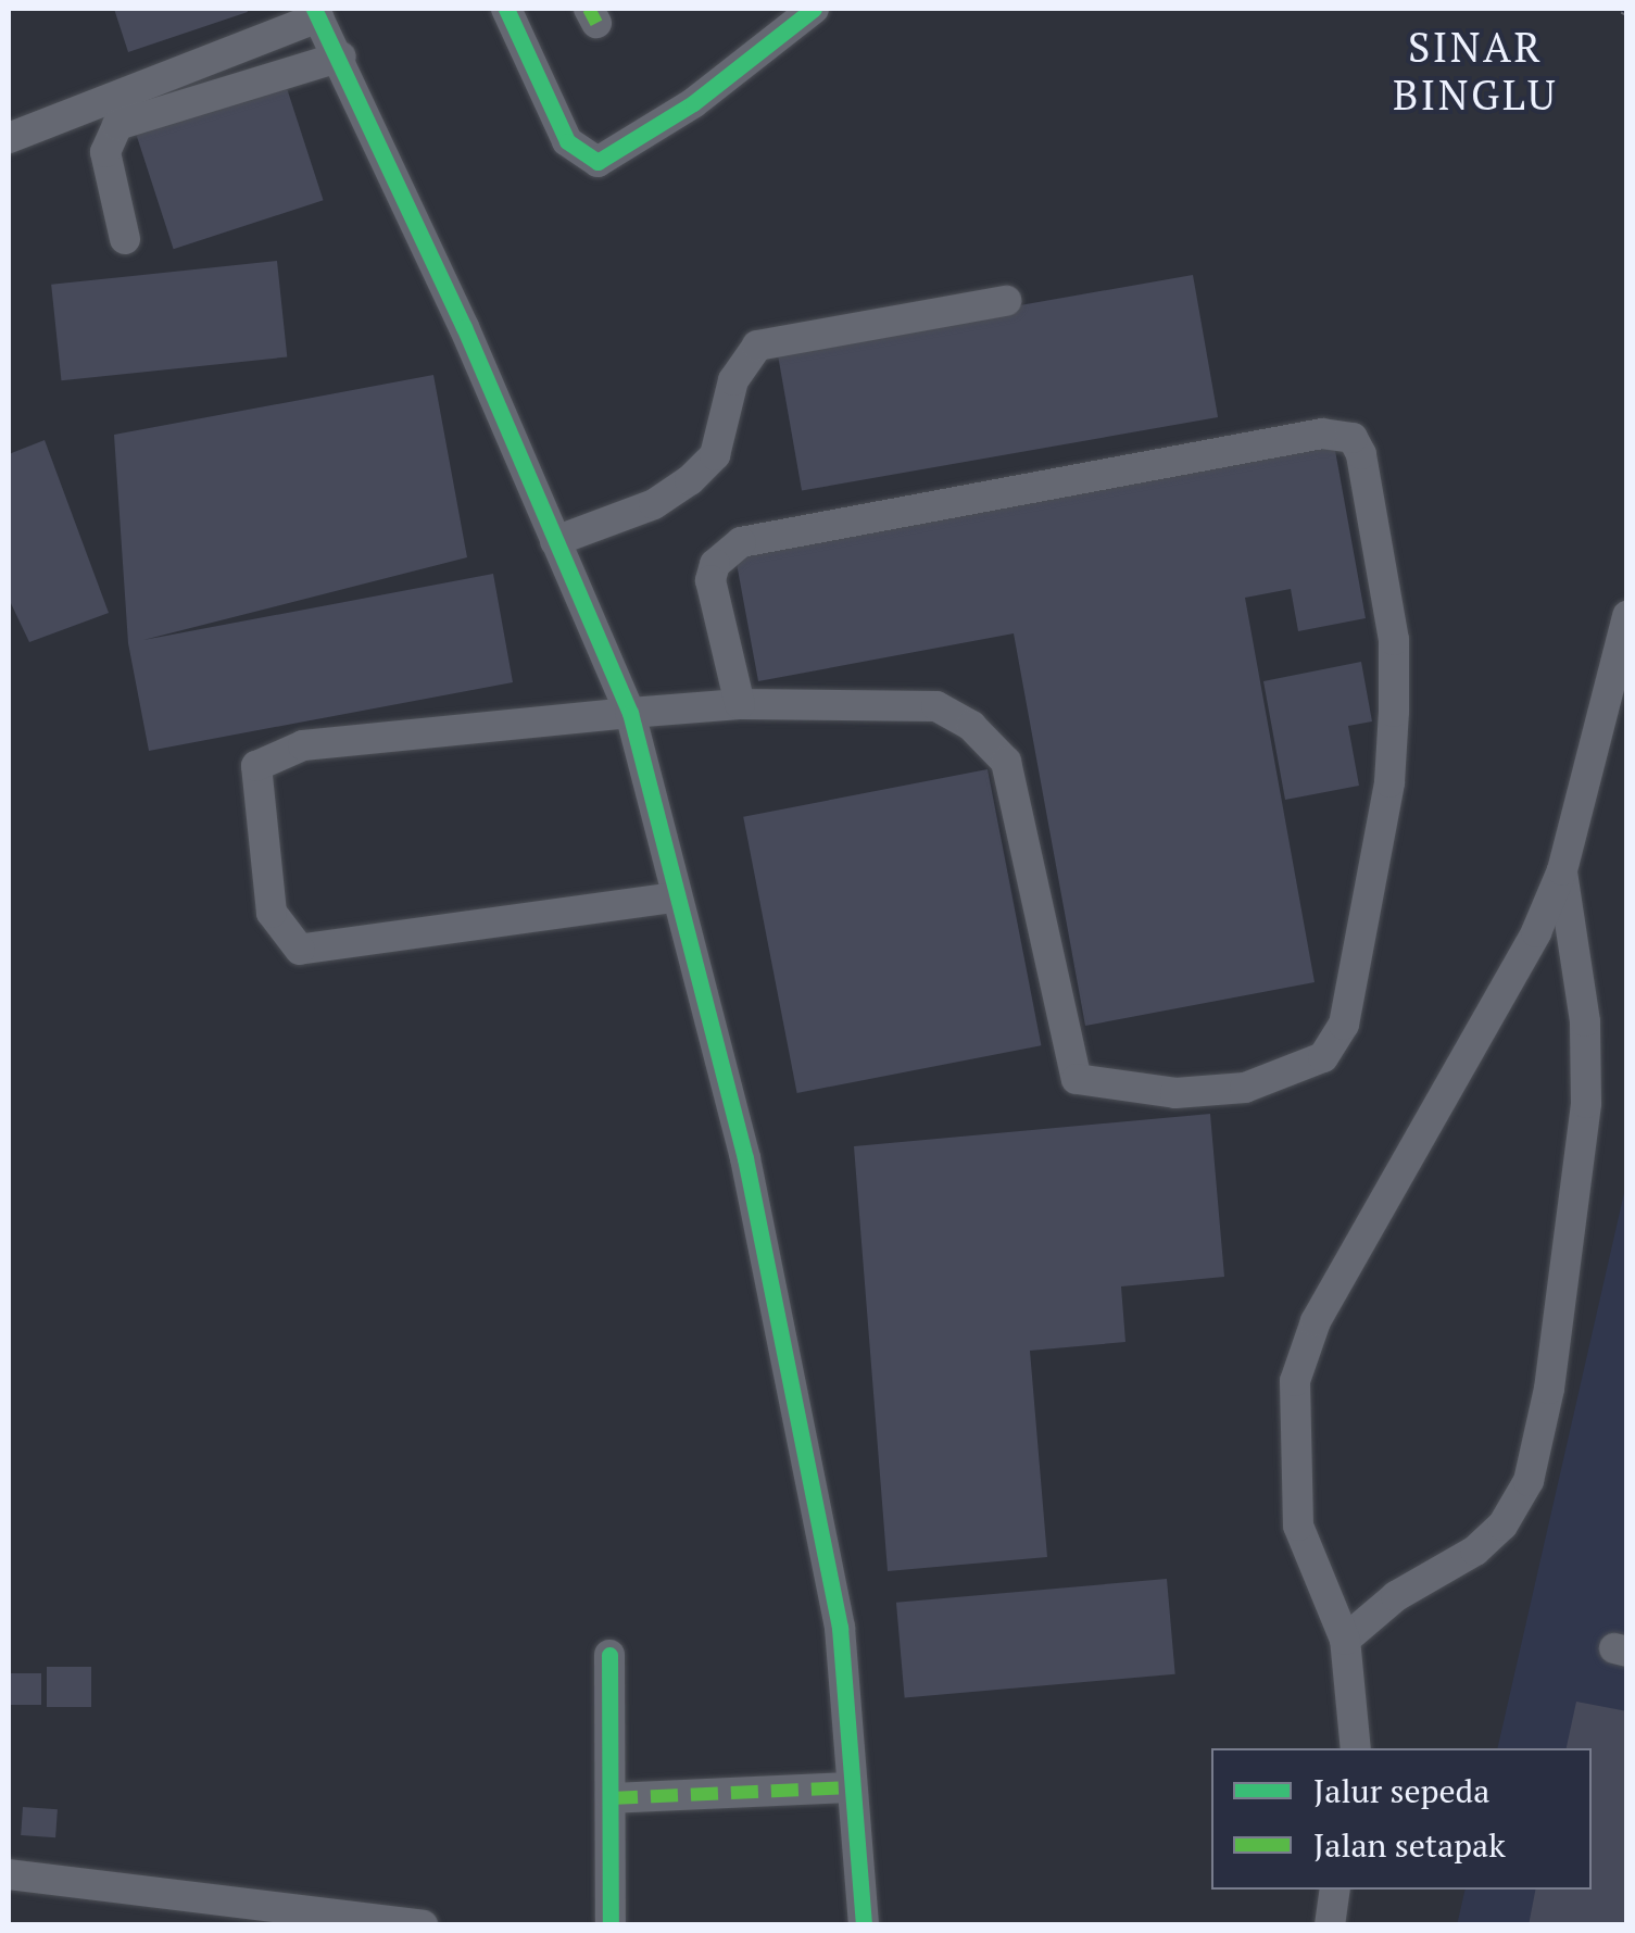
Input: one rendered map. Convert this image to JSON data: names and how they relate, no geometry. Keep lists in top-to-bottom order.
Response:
{
  "districts": ["SINAR BINGLU"],
  "legend": ["Jalur sepeda", "Jalan setapak"]
}
